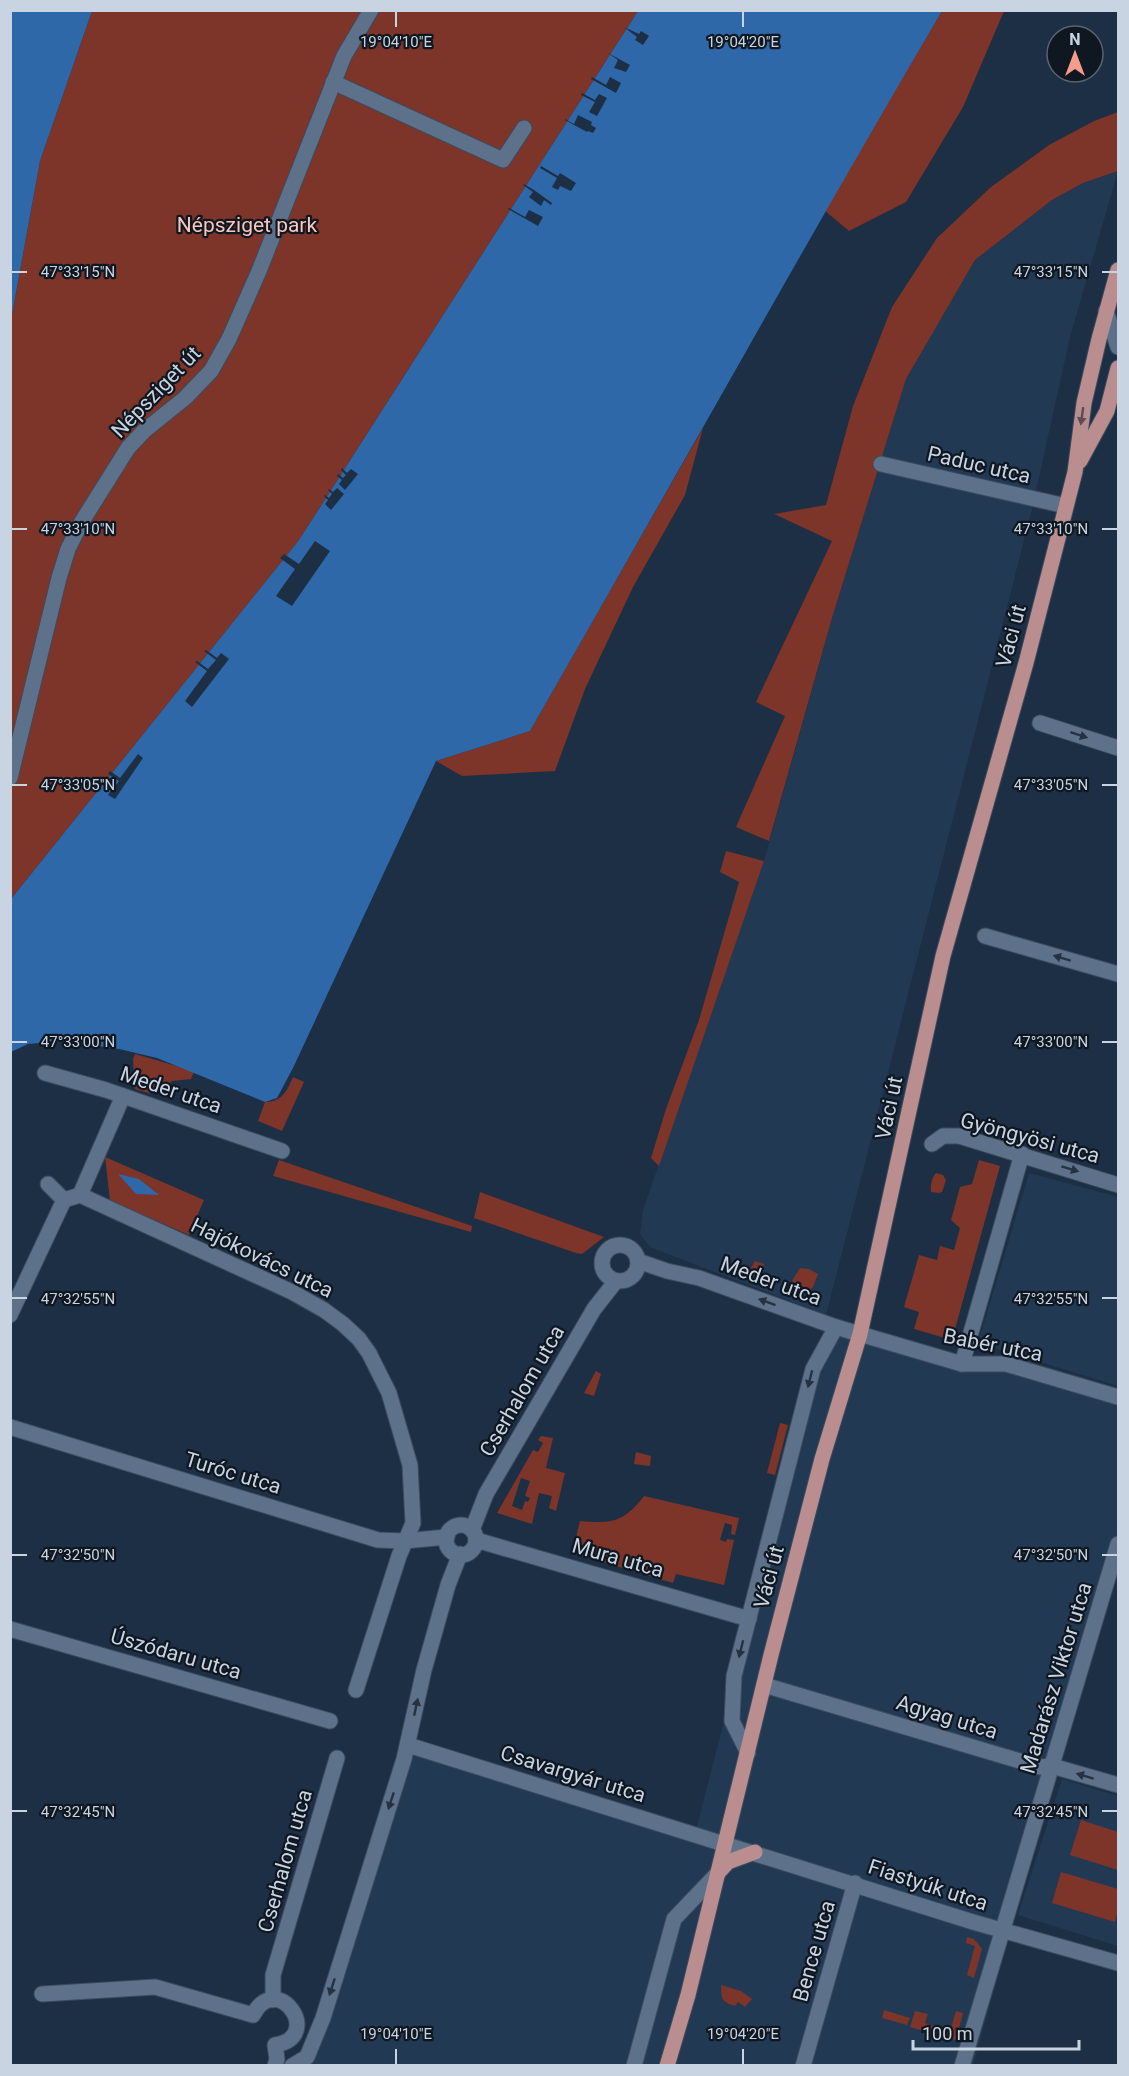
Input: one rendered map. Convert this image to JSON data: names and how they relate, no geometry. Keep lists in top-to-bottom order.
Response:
{
  "streets": {
    "main road": ["Váci út"],
    "street": [
      "Népsziget út",
      "Paduc utca",
      "Meder utca",
      "Gyöngyösi utca",
      "Hajókovács utca",
      "Babér utca",
      "Cserhalom utca",
      "Turóc utca",
      "Mura utca",
      "Úszódaru utca",
      "Madarász Viktor utca",
      "Agyag utca",
      "Csavargyár utca",
      "Fiastyúk utca",
      "Bence utca"
    ]
  },
  "crossings": [
    ["Paduc utca", "Váci út"],
    ["Váci út", "Meder utca"],
    ["Váci út", "Babér utca"],
    ["Váci út", "Mura utca"],
    ["Váci út", "Agyag utca"],
    ["Váci út", "Csavargyár utca"],
    ["Váci út", "Fiastyúk utca"],
    ["Meder utca", "Babér utca"],
    ["Meder utca", "Cserhalom utca"],
    ["Hajókovács utca", "Turóc utca"],
    ["Cserhalom utca", "Mura utca"],
    ["Madarász Viktor utca", "Agyag utca"],
    ["Madarász Viktor utca", "Fiastyúk utca"],
    ["Csavargyár utca", "Fiastyúk utca"],
    ["Fiastyúk utca", "Bence utca"]
  ],
  "one_way": ["Meder utca", "Gyöngyösi utca"],
  "parks": ["Népsziget park"],
  "scale_bar": "100 m",
  "north": "top",
  "coordinates": [
    "19°04'10\"E",
    "19°04'20\"E",
    "47°33'15\"N",
    "47°33'10\"N",
    "47°33'05\"N",
    "47°33'00\"N",
    "47°32'55\"N",
    "47°32'50\"N",
    "47°32'45\"N"
  ]
}
